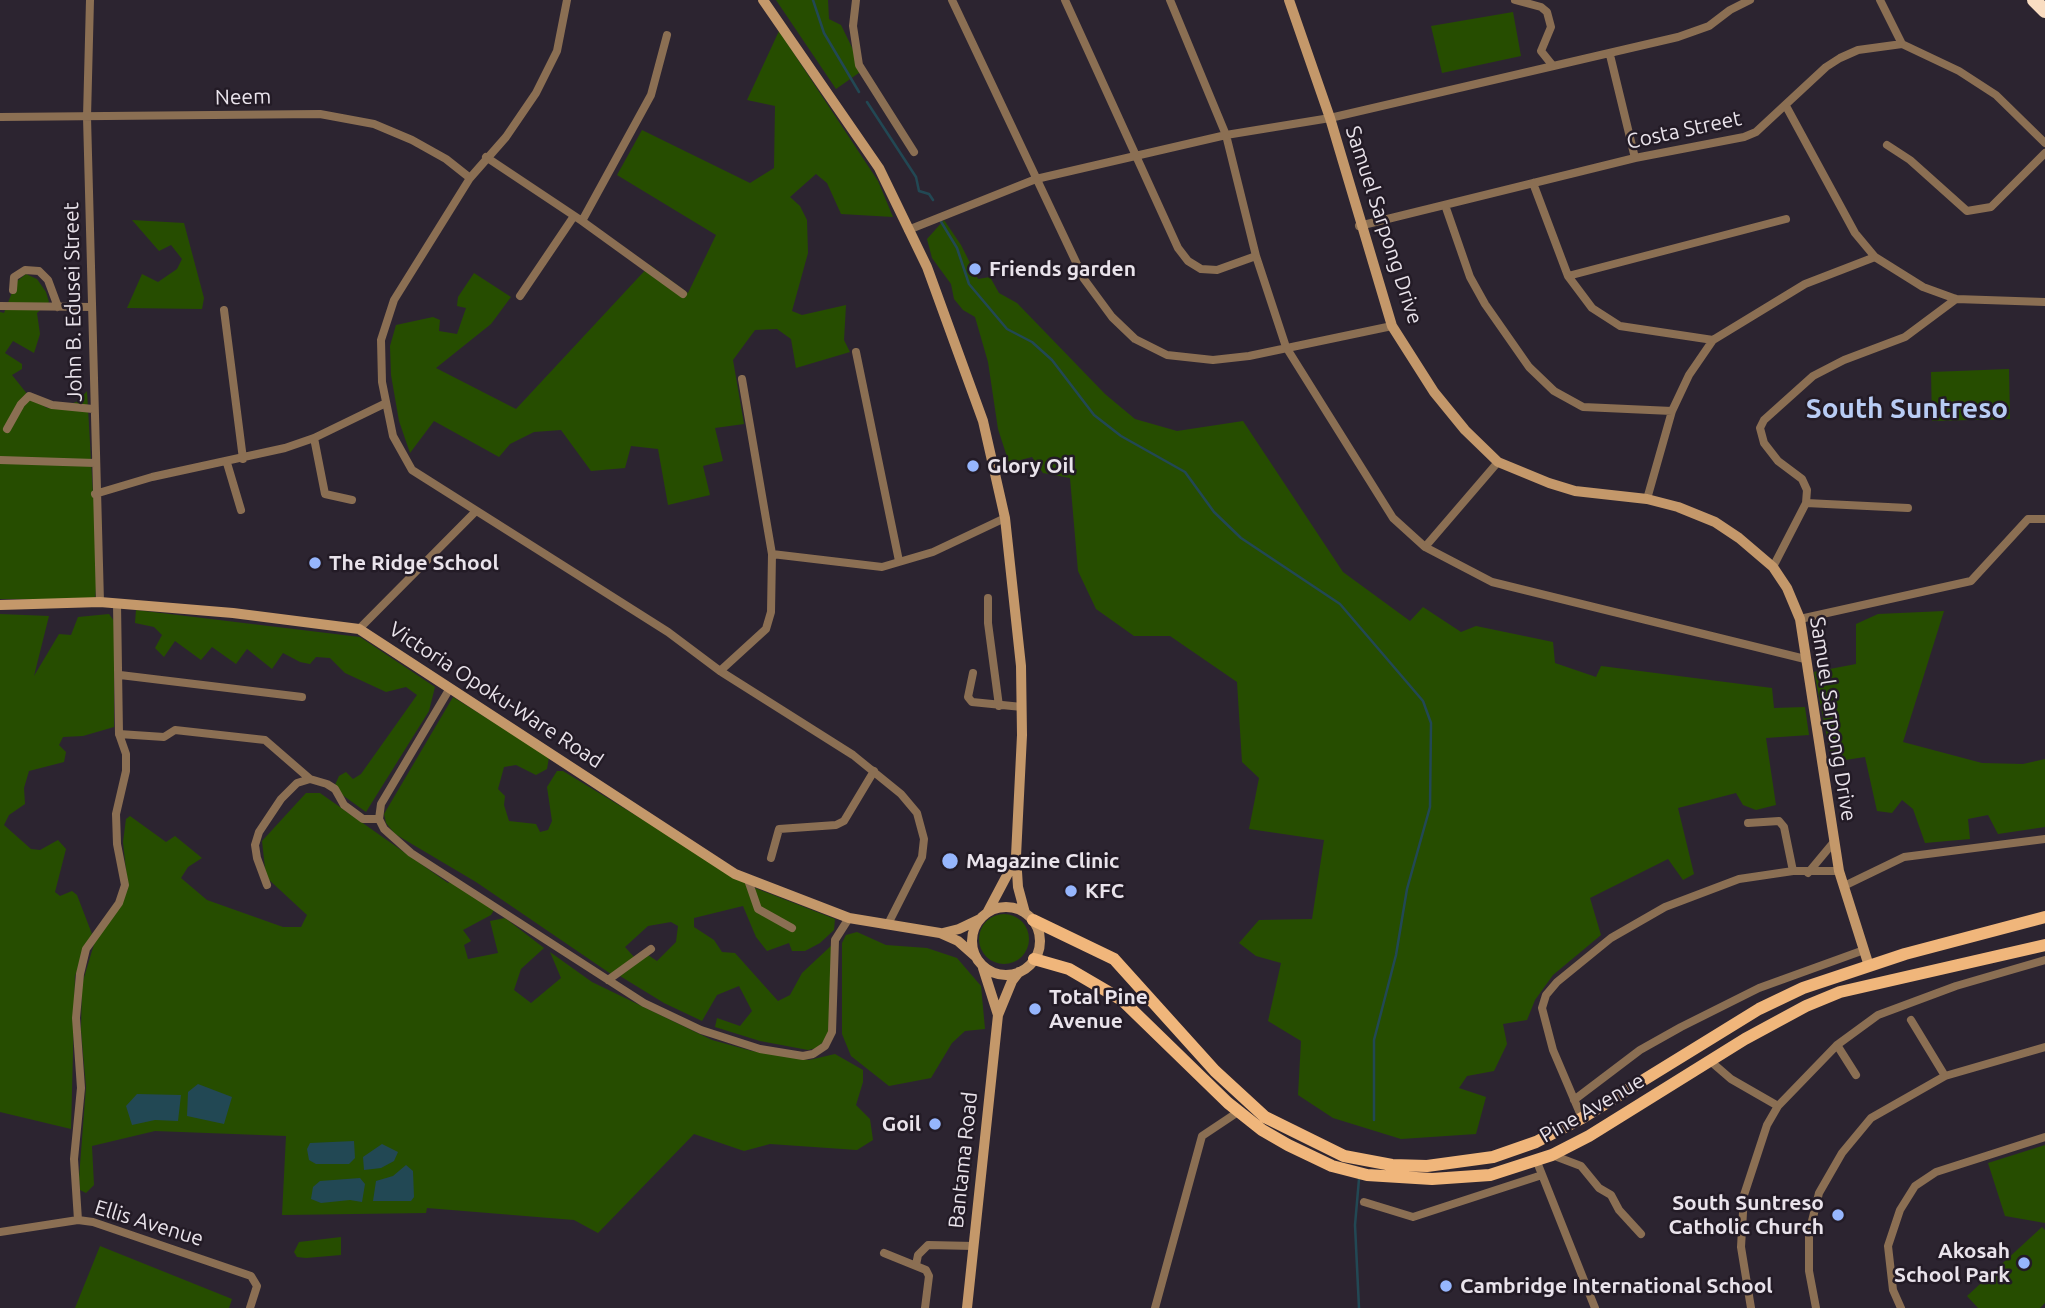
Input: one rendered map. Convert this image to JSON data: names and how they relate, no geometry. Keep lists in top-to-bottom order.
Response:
{
  "streets": {
    "main road": [
      "Samuel Sarpong Drive",
      "Victoria Opoku-Ware Road",
      "Pine Avenue",
      "Bantama Road"
    ],
    "street": [
      "Neem",
      "Costa Street",
      "John B. Edusei Street",
      "Ellis Avenue"
    ]
  },
  "crossings": [
    ["Neem", "John B. Edusei Street"],
    ["Costa Street", "Samuel Sarpong Drive"],
    ["John B. Edusei Street", "Victoria Opoku-Ware Road"]
  ],
  "districts": ["South Suntreso"],
  "places": [
    "Friends garden",
    "Glory Oil",
    "The Ridge School",
    "Magazine Clinic",
    "KFC",
    "Total Pine Avenue",
    "Goil",
    "South Suntreso Catholic Church",
    "Akosah School Park",
    "Cambridge International School"
  ]
}
